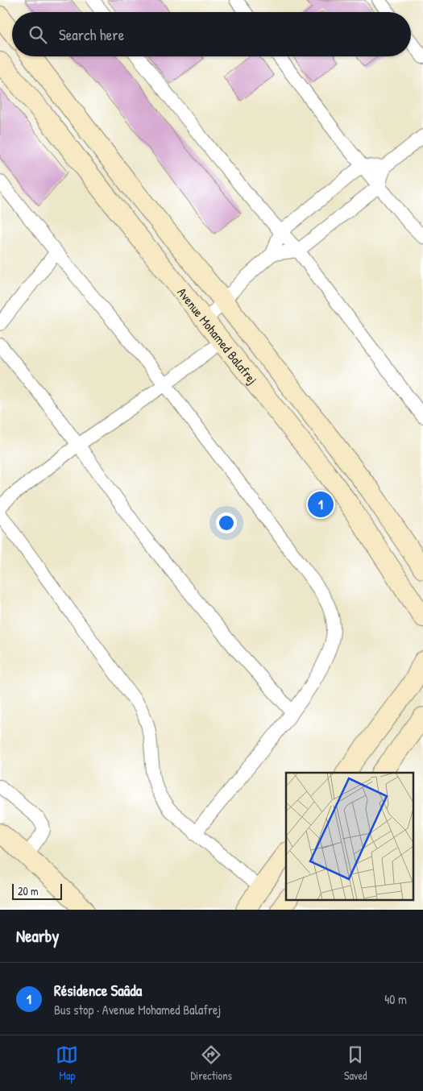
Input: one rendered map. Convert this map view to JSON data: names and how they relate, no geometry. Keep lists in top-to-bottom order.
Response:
{
  "streets": {
    "street": ["Avenue Mohamed Balafrej"]
  },
  "scale_bar": "20 m",
  "page": {
    "search": "Search here",
    "pins": "1",
    "scale": "20 m",
    "heading": "Nearby",
    "list": [
      {
        "mark": "1",
        "name": "Résidence Saâda",
        "note": "Bus stop · Avenue Mohamed Balafrej",
        "value": "40 m"
      }
    ],
    "nav": ["Map", "Directions", "Saved"]
  }
}
